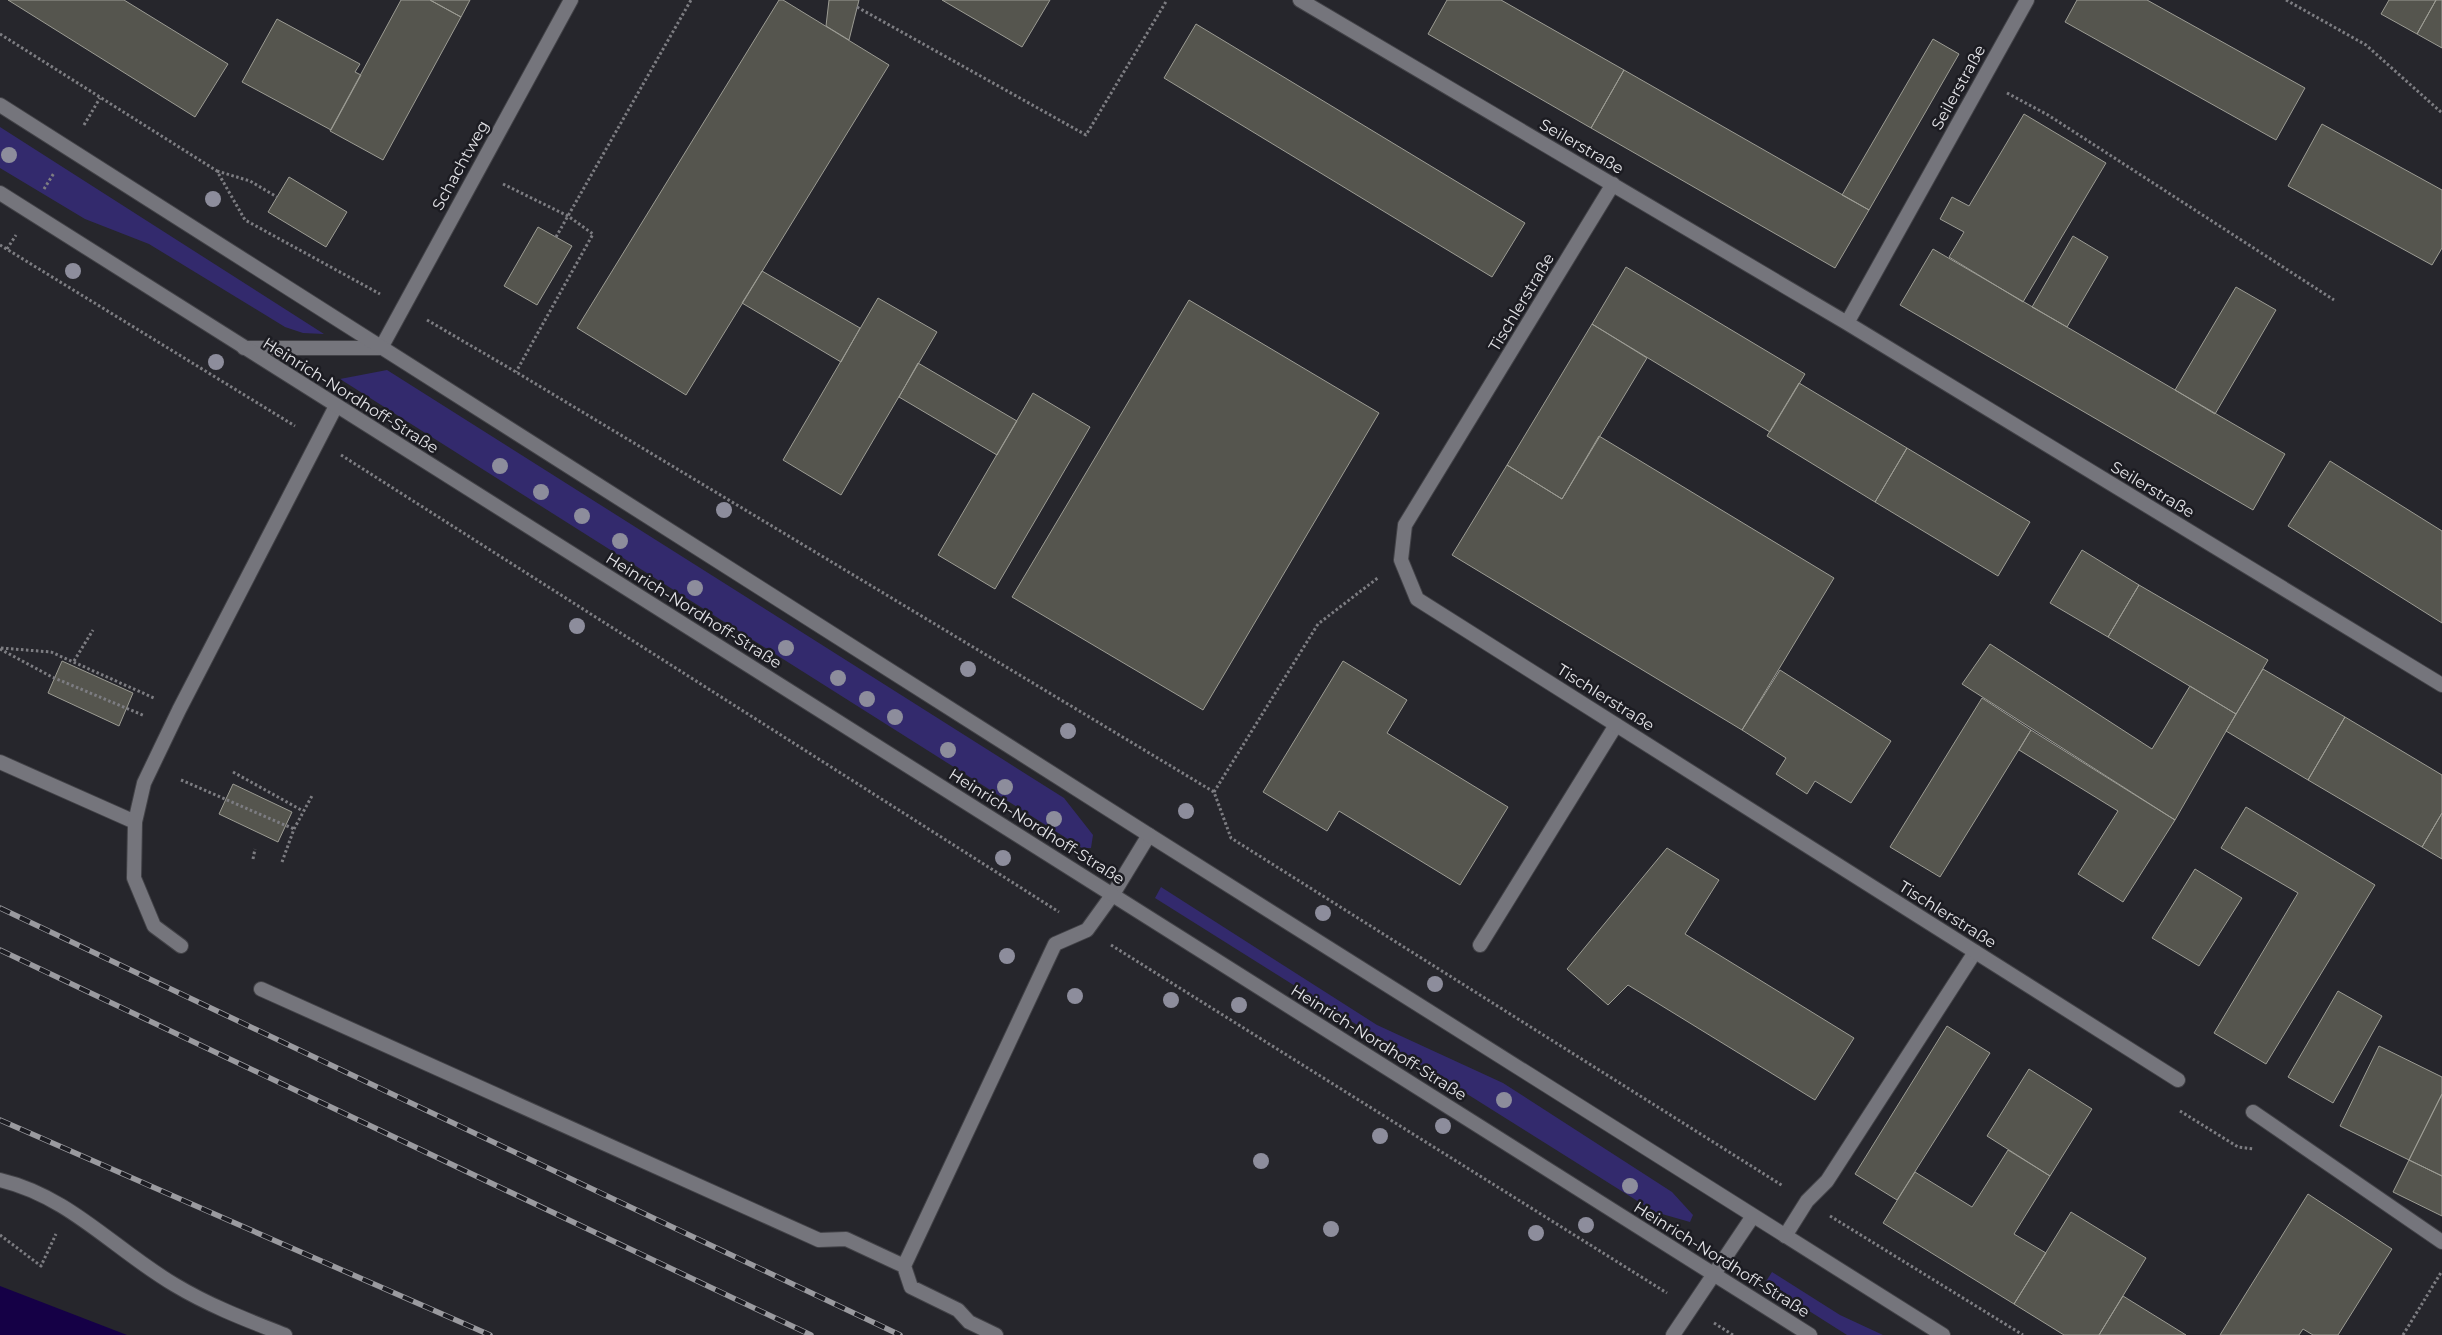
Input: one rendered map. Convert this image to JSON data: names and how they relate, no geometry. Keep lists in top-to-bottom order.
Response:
{
  "streets": {
    "main road": [
      "Seilerstraße",
      "Schachtweg",
      "Tischlerstraße",
      "Heinrich-Nordhoff-Straße"
    ]
  },
  "crossings": [
    ["Seilerstraße", "Tischlerstraße"],
    ["Schachtweg", "Heinrich-Nordhoff-Straße"]
  ]
}
